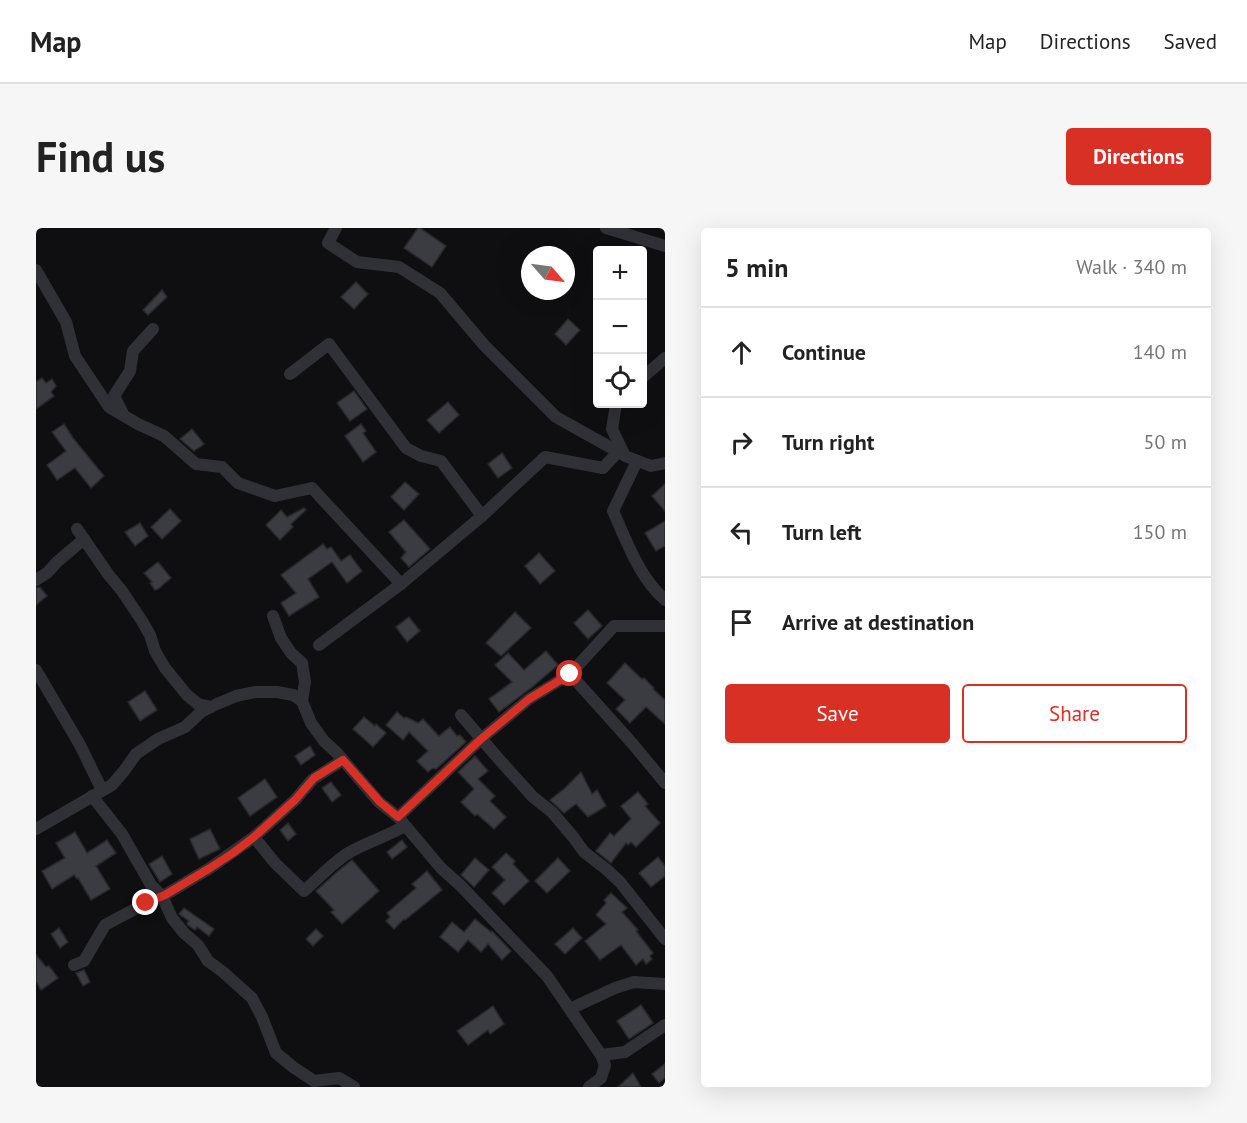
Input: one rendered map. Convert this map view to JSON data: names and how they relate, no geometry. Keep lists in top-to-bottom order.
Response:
{
  "north": "bottom right",
  "page": {
    "header": "Map",
    "nav": ["Map", "Directions", "Saved"],
    "buttons": [
      "Directions",
      ["Save", "Share"]
    ],
    "title": "Find us",
    "heading": ["5 min", "Walk · 340 m"],
    "map_buttons": ["+", "−"],
    "list": [
      ["Continue", "140 m"],
      ["Turn right", "50 m"],
      ["Turn left", "150 m"],
      "Arrive at destination"
    ]
  }
}
